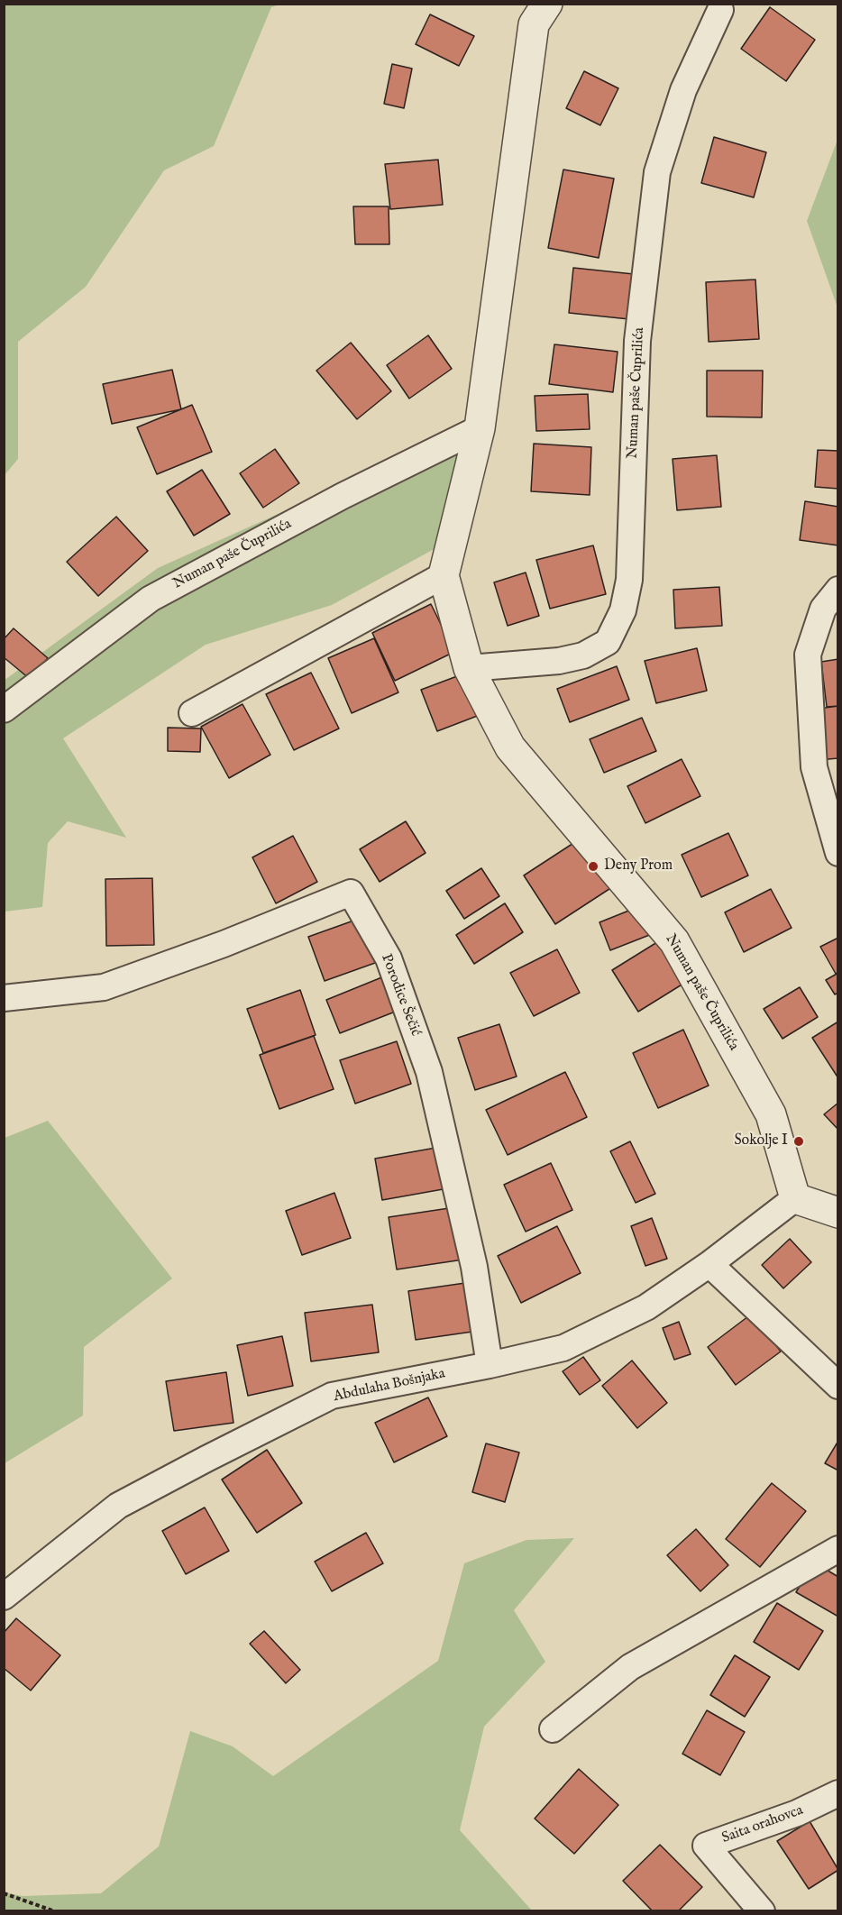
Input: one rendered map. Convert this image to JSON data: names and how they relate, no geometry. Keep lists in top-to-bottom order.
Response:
{
  "streets": {
    "street": [
      "Numan paše Čuprilića",
      "Porodice Šečić",
      "Abdulaha Bošnjaka",
      "Saita orahovca"
    ]
  },
  "crossings": [
    ["Numan paše Čuprilića", "Abdulaha Bošnjaka"],
    ["Porodice Šečić", "Abdulaha Bošnjaka"]
  ],
  "places": ["Deny Prom", "Sokolje I"]
}
